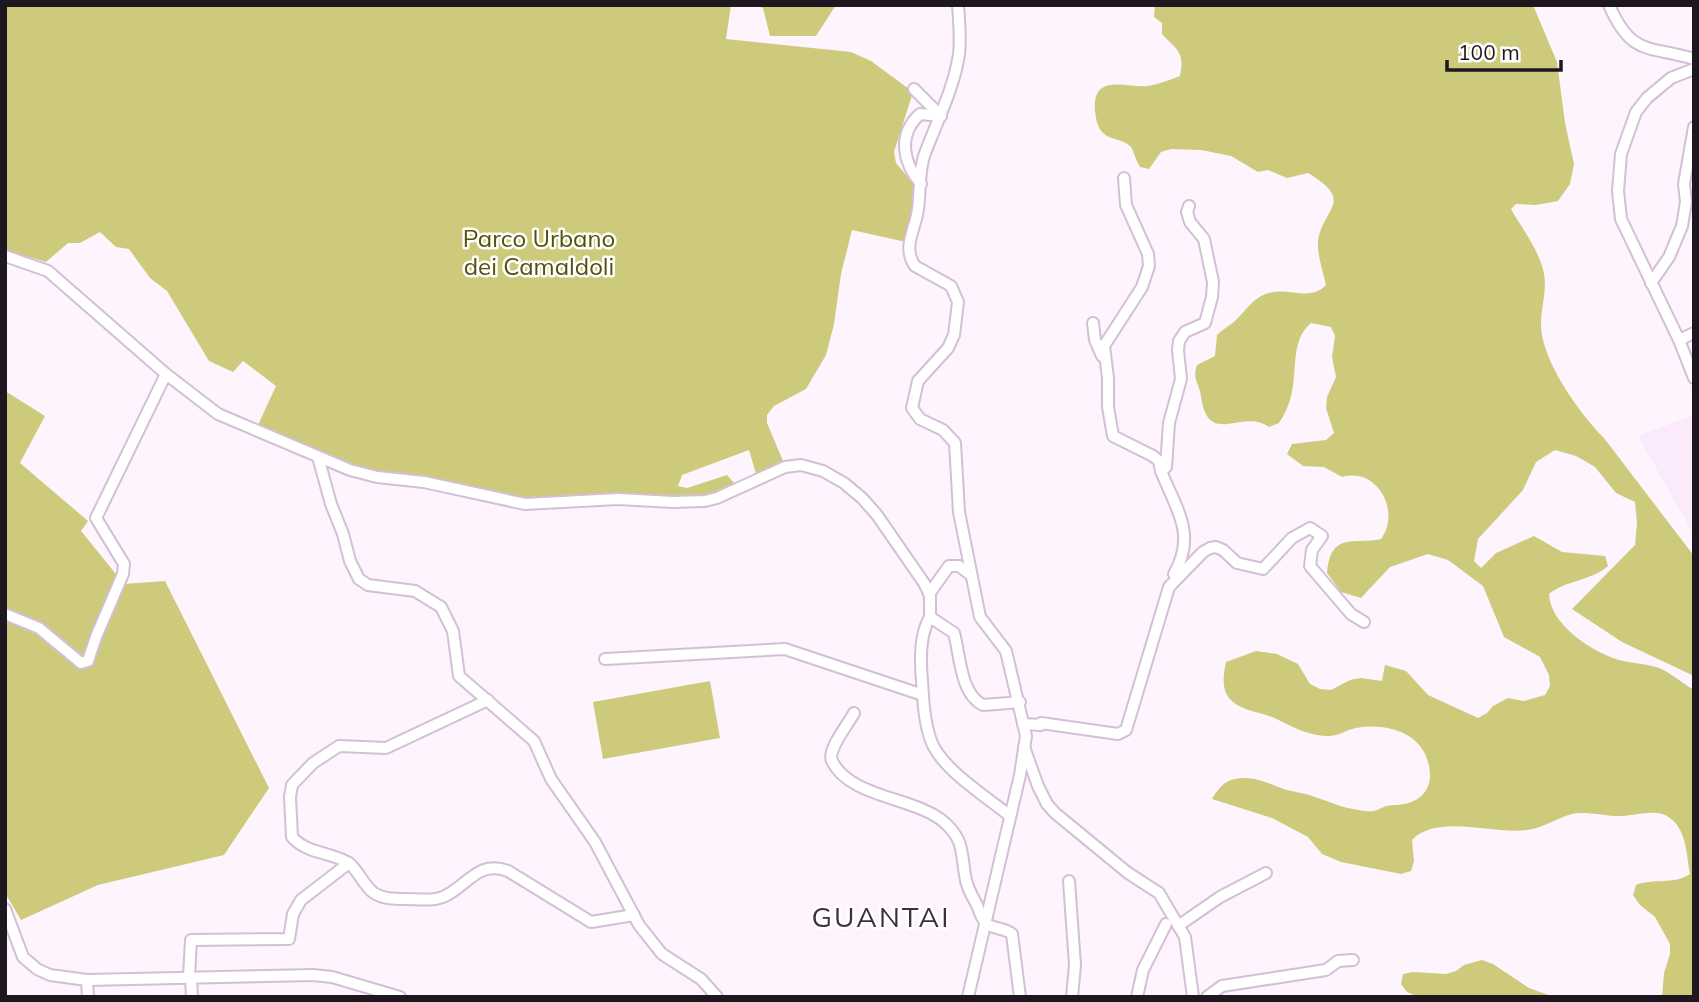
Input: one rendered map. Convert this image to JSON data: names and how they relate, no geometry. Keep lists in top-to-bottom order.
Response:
{
  "districts": ["GUANTAI"],
  "parks": ["Parco Urbano dei Camaldoli"],
  "scale_bar": "100 m"
}
